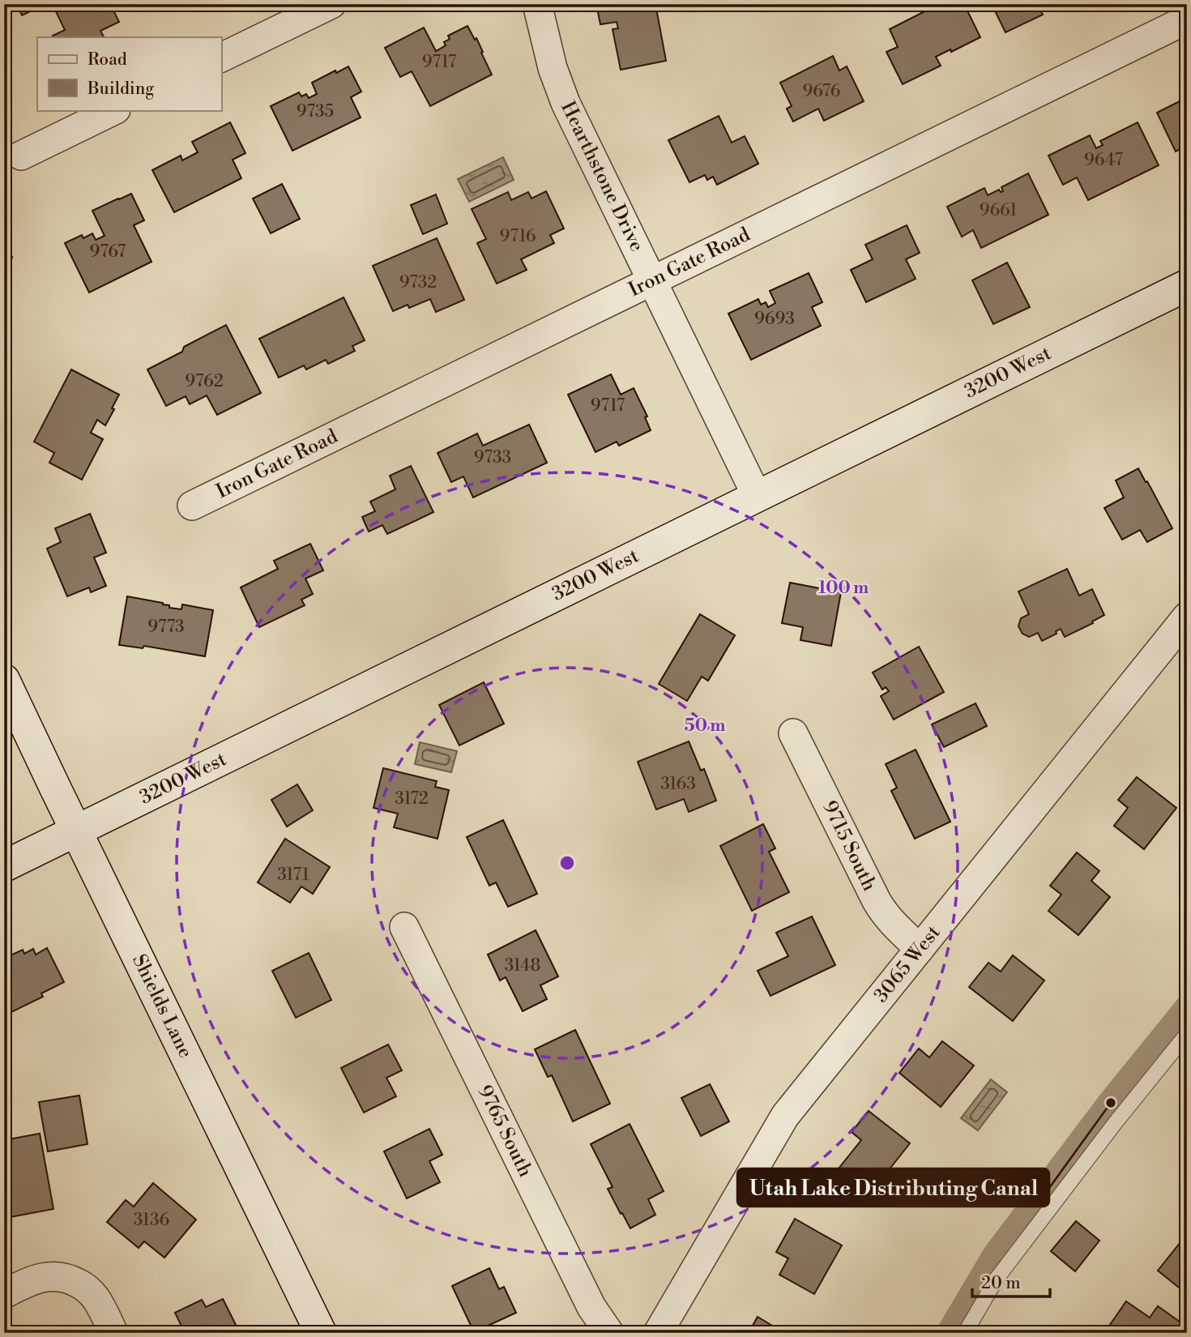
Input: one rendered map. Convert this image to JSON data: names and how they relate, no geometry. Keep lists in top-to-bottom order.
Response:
{
  "streets": {
    "street": [
      "Hearthstone Drive",
      "Iron Gate Road",
      "3200 West",
      "9715 South",
      "3065 West",
      "Shields Lane",
      "9765 South"
    ]
  },
  "crossings": [
    ["Hearthstone Drive", "Iron Gate Road"],
    ["Hearthstone Drive", "3200 West"],
    ["3200 West", "Shields Lane"],
    ["9715 South", "3065 West"]
  ],
  "places": ["Utah Lake Distributing Canal"],
  "house_numbers": [
    "9717",
    "9676",
    "9735",
    "9647",
    "9661",
    "9716",
    "9767",
    "9732",
    "9693",
    "9762",
    "9717",
    "9733",
    "9773",
    "3163",
    "3172",
    "3171",
    "3148",
    "3136"
  ],
  "legend": ["Road", "Building"],
  "scale_bar": "20 m",
  "rings": ["100 m", "50 m"]
}
